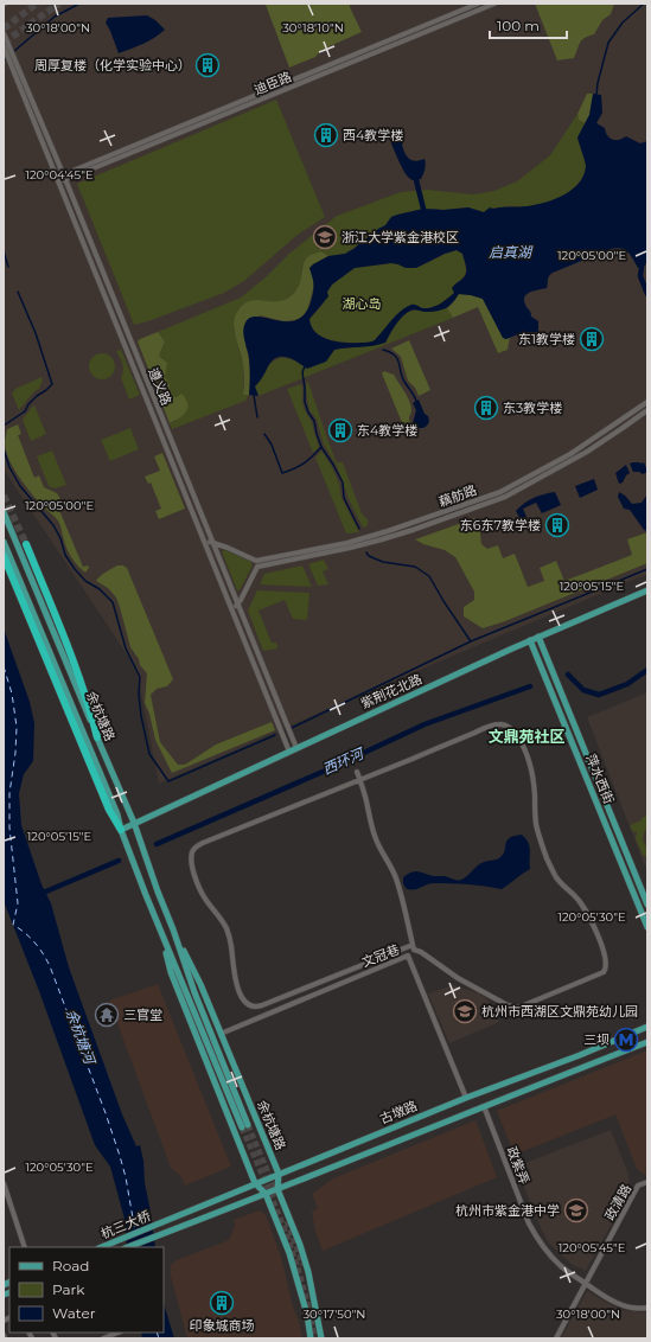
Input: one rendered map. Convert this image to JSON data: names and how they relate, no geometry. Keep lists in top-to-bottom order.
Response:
{
  "streets": {
    "main road": [
      "紫荆花北路",
      "余杭塘路",
      "萍水西街",
      "古墩路",
      "杭三大桥"
    ],
    "street": [
      "迪臣路",
      "遵义路",
      "藕舫路",
      "文冠巷",
      "政紫弄",
      "政清路"
    ]
  },
  "crossings": [
    ["迪臣路", "遵义路"],
    ["遵义路", "紫荆花北路"],
    ["紫荆花北路", "余杭塘路"],
    ["紫荆花北路", "萍水西街"],
    ["余杭塘路", "文冠巷"],
    ["余杭塘路", "古墩路"],
    ["文冠巷", "古墩路"],
    ["古墩路", "政紫弄"],
    ["古墩路", "杭三大桥"],
    ["政紫弄", "政清路"]
  ],
  "districts": ["文鼎苑社区"],
  "water": ["启真湖", "西环河", "余杭塘河"],
  "parks": ["湖心岛"],
  "places": {
    "building": [
      "周厚复楼（化学实验中心）",
      "西4教学楼",
      "东1教学楼",
      "东3教学楼",
      "东4教学楼",
      "东6东7教学楼",
      "印象城商场"
    ],
    "school or university": ["浙江大学紫金港校区", "杭州市西湖区文鼎苑幼儿园", "杭州市紫金港中学"],
    "temple": ["三官堂"],
    "metro station": ["三坝"]
  },
  "legend": ["Road", "Park", "Water"],
  "scale_bar": "100 m",
  "coordinates": [
    "30°18'00\"N",
    "30°18'10\"N",
    "120°04'45\"E",
    "120°05'00\"E",
    "120°05'15\"E",
    "120°05'30\"E",
    "120°05'45\"E",
    "30°17'50\"N"
  ]
}
